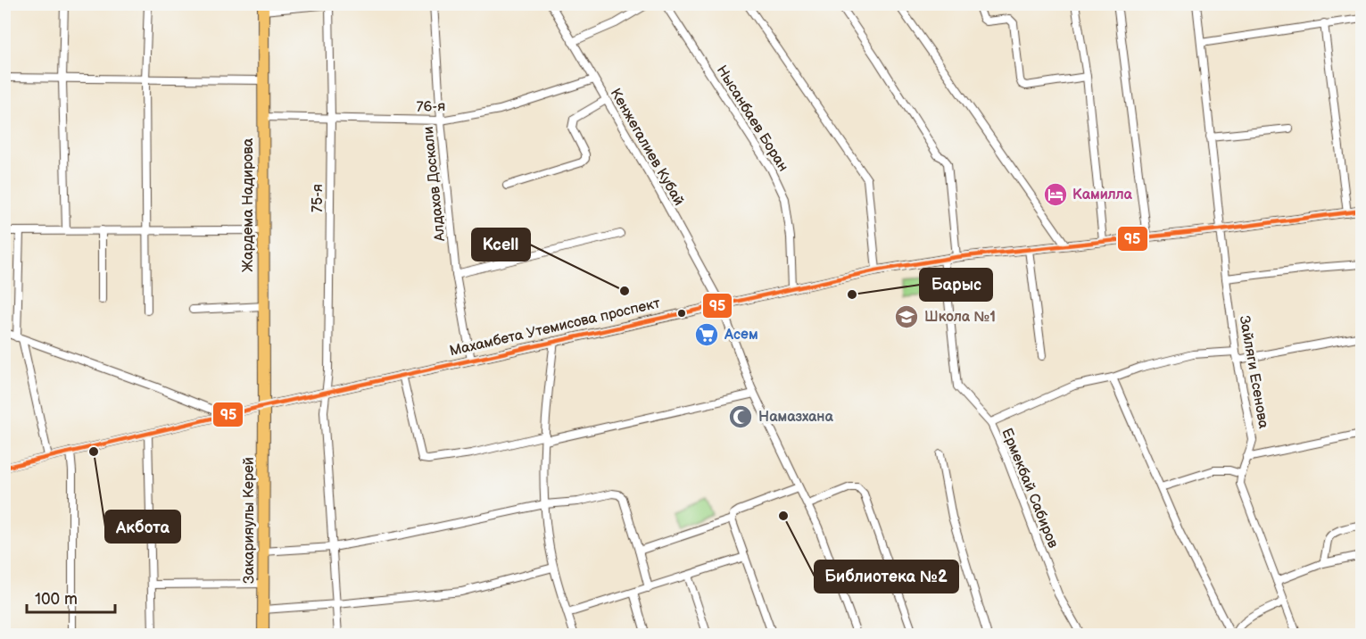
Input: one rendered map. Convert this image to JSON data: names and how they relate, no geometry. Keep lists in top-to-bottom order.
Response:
{
  "streets": {
    "highway": ["Жардема Надирова", "Закарияулы Керей"],
    "street": [
      "76-я",
      "Нысанбаев Боран",
      "Кенжегалиев Кубай",
      "Алдахов Доскали",
      "75-я",
      "Махамбета Утемисова проспект",
      "Зайляги Есенова",
      "Ермекбай Сабиров"
    ]
  },
  "crossings": [
    ["76-я", "Кенжегалиев Кубай"],
    ["76-я", "Алдахов Доскали"],
    ["76-я", "75-я"],
    ["76-я", "Жардема Надирова"],
    ["Нысанбаев Боран", "Махамбета Утемисова проспект"],
    ["Кенжегалиев Кубай", "Махамбета Утемисова проспект"],
    ["Алдахов Доскали", "Махамбета Утемисова проспект"],
    ["75-я", "Махамбета Утемисова проспект"],
    ["Жардема Надирова", "Махамбета Утемисова проспект"],
    ["Жардема Надирова", "Закарияулы Керей"],
    ["Махамбета Утемисова проспект", "Зайляги Есенова"],
    ["Махамбета Утемисова проспект", "Ермекбай Сабиров"],
    ["Махамбета Утемисова проспект", "Закарияулы Керей"]
  ],
  "places": {
    "hotel": ["Камилла"],
    "other": [
      "Kcell",
      "Барыс",
      "Акбота",
      "Библиотека №2"
    ],
    "school or university": ["Школа №1"],
    "supermarket": ["Асем"],
    "mosque": ["Намазхана"]
  },
  "lines": ["transit line 95"],
  "scale_bar": "100 m"
}
